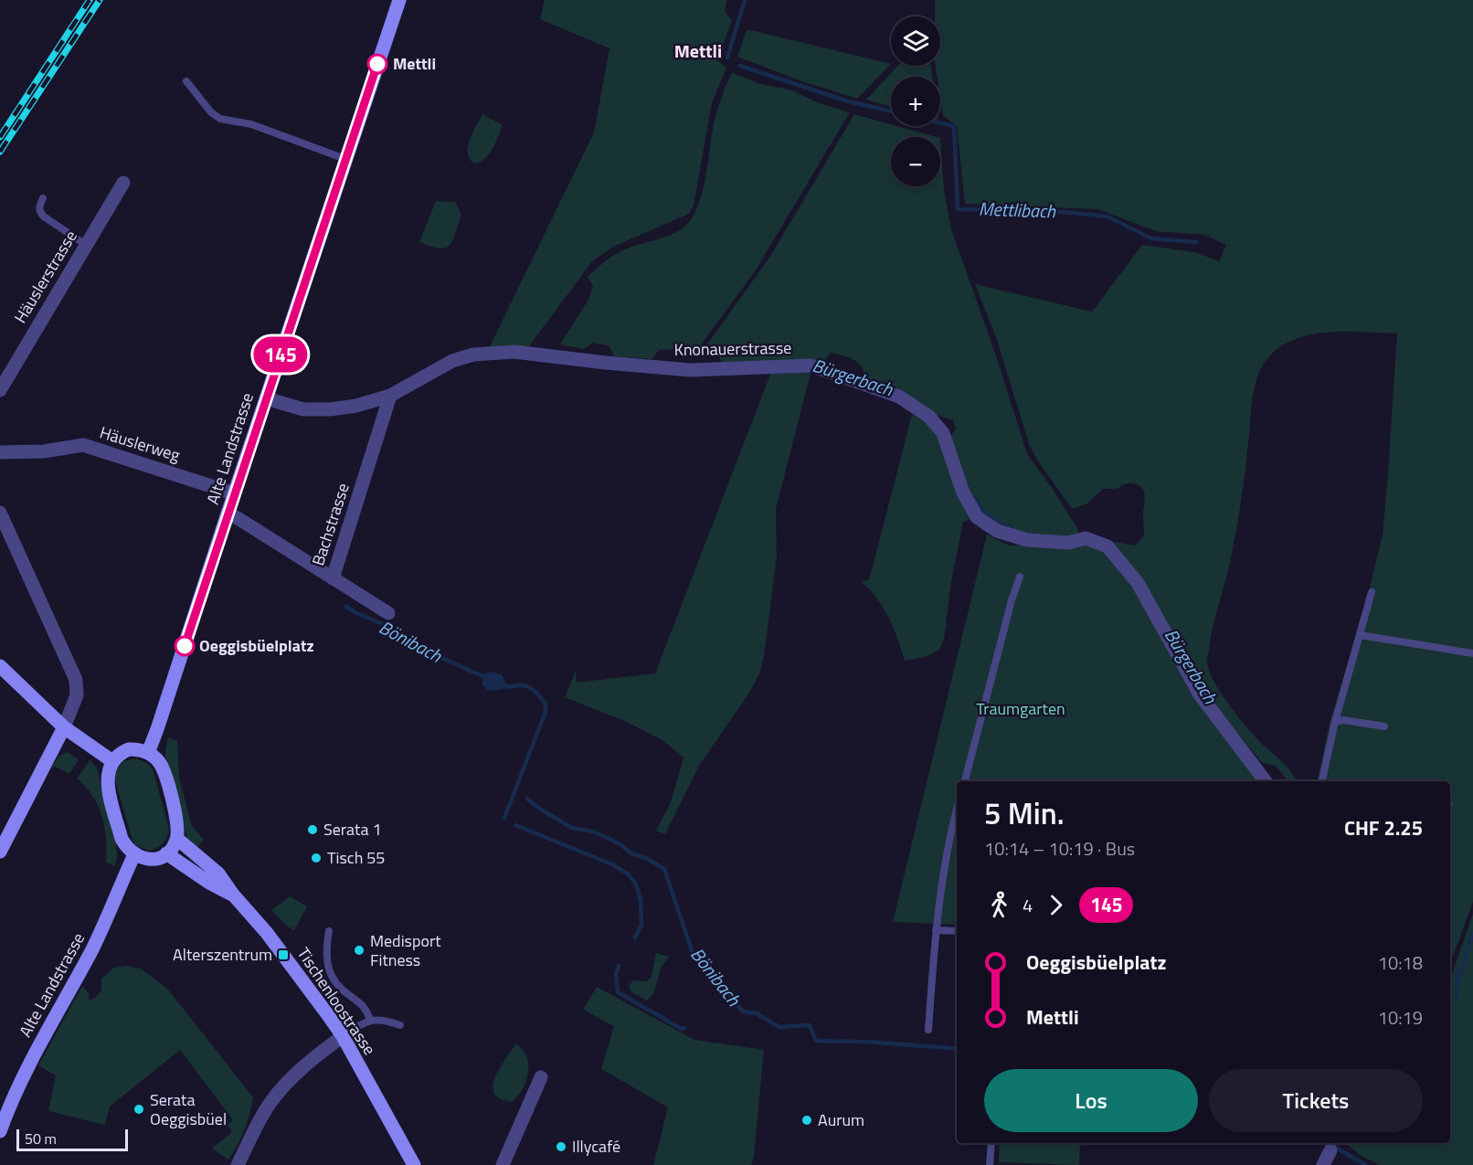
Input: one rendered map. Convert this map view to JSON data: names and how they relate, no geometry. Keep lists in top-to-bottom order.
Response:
{
  "streets": {
    "main road": ["Alte Landstrasse", "Tischenloostrasse"],
    "street": [
      "Häuslerstrasse",
      "Knonauerstrasse",
      "Häuslerweg",
      "Bachstrasse"
    ]
  },
  "crossings": [
    ["Knonauerstrasse", "Alte Landstrasse"],
    ["Knonauerstrasse", "Bachstrasse"],
    ["Häuslerweg", "Alte Landstrasse"],
    ["Alte Landstrasse", "Bachstrasse"],
    ["Alte Landstrasse", "Tischenloostrasse"]
  ],
  "districts": ["Mettli"],
  "water": ["Mettlibach", "Bürgerbach", "Bönibach"],
  "parks": ["Traumgarten"],
  "places": {
    "other": [
      "Mettli",
      "Oeggisbüelplatz",
      "Serata 1",
      "Tisch 55",
      "Medisport Fitness",
      "Serata Oeggisbüel",
      "Aurum",
      "Illycafé"
    ],
    "transit": ["Alterszentrum"]
  },
  "lines": ["bus line 145"],
  "scale_bar": "50 m",
  "page": {
    "on_map": "145",
    "map_buttons": ["+", "−"],
    "heading": ["5 Min.", "10:14 – 10:19 · Bus", "CHF 2.25"],
    "legs": ["4", "145"],
    "list": [
      {
        "name": "Oeggisbüelplatz",
        "value": "10:18"
      },
      {
        "name": "Mettli",
        "value": "10:19"
      }
    ],
    "buttons": ["Los", "Tickets"],
    "scale": "50 m"
  }
}
